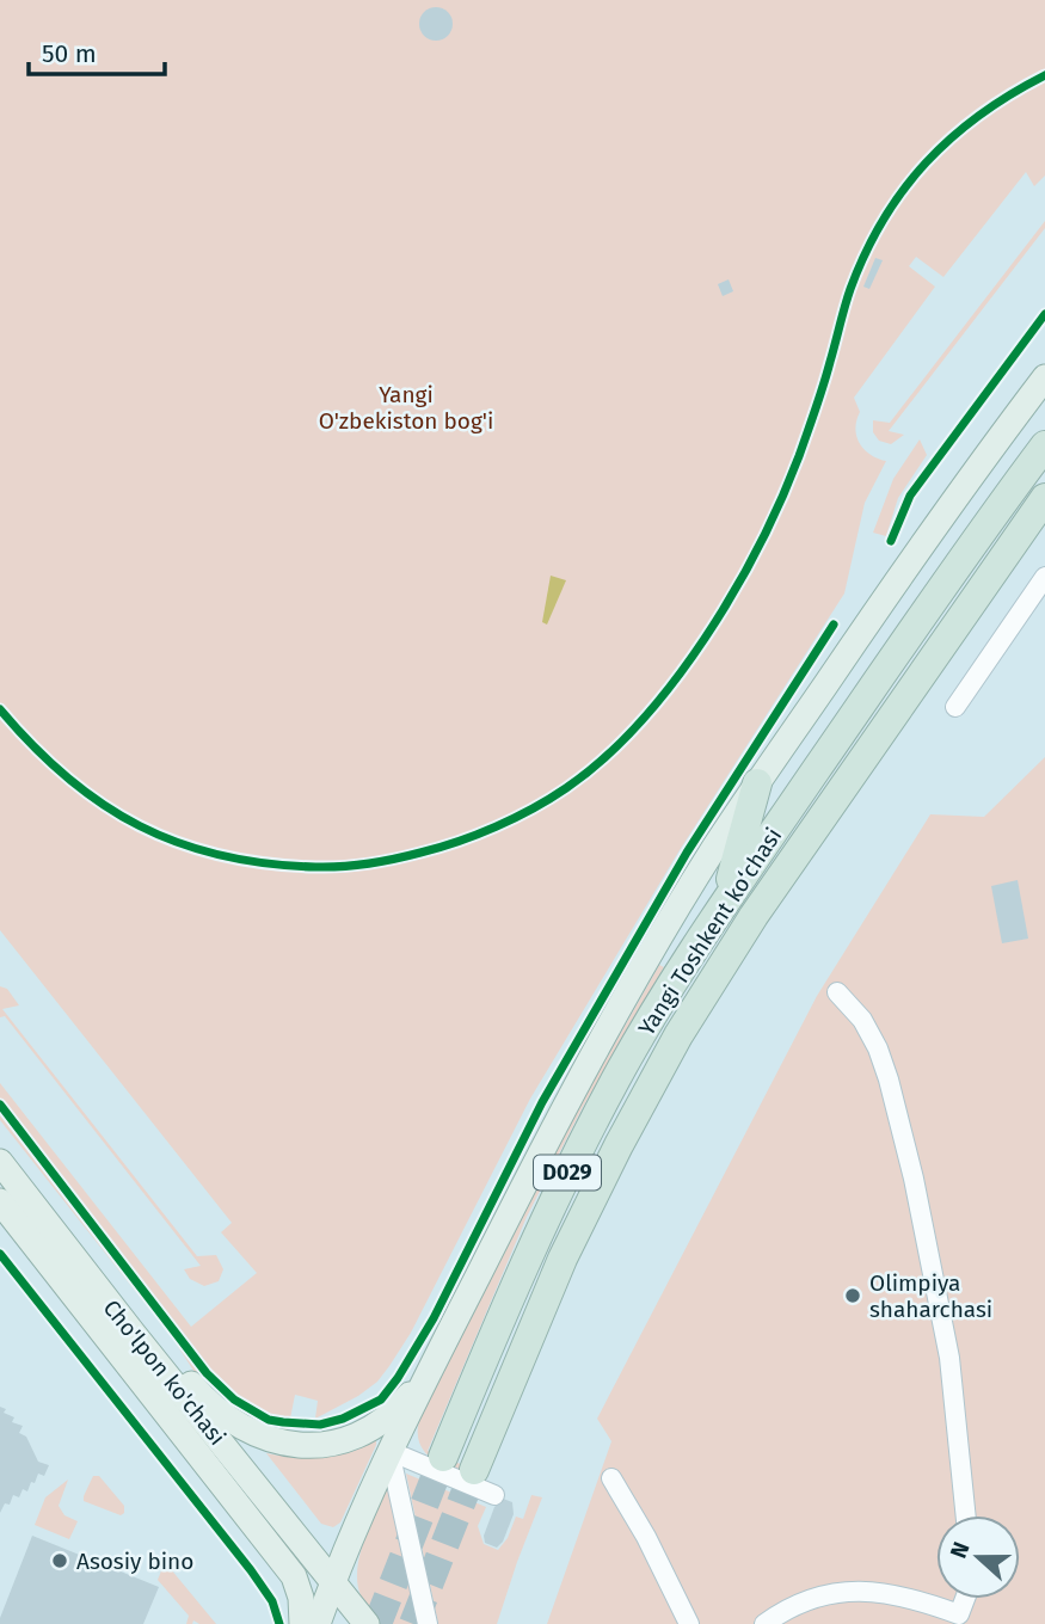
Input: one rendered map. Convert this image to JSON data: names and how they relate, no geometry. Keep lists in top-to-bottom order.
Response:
{
  "streets": {
    "highway": ["Yangi Toshkent ko‘chasi", "D029"],
    "main road": ["Cho'lpon ko'chasi"]
  },
  "parks": ["Yangi O'zbekiston bog'i"],
  "places": ["Olimpiya shaharchasi", "Asosiy bino"],
  "scale_bar": "50 m",
  "north": "left"
}
